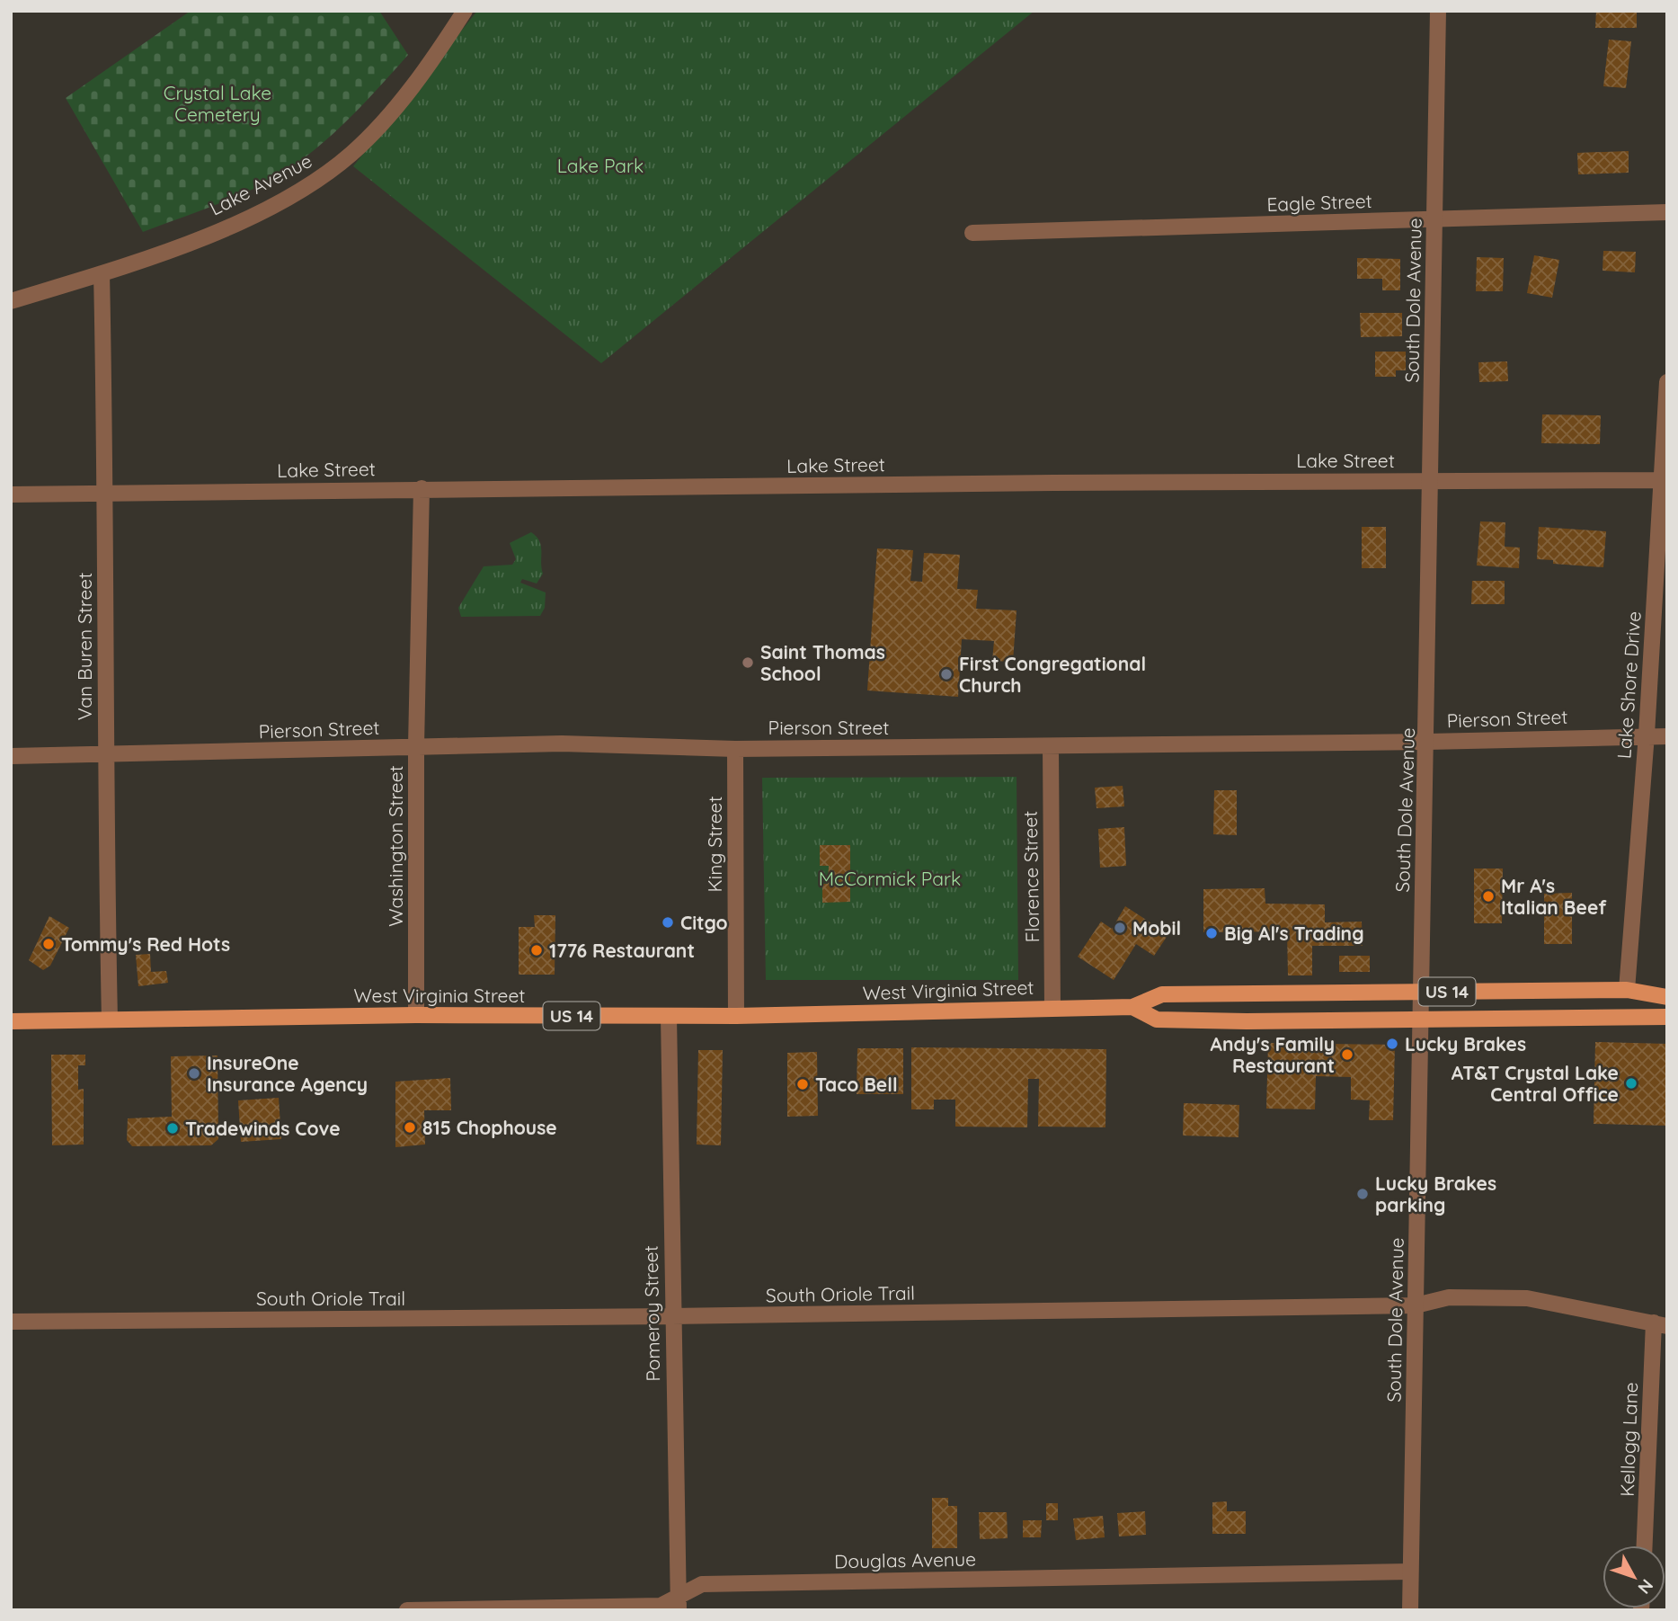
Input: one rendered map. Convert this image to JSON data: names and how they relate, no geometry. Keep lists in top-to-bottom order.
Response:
{
  "streets": {
    "main road": ["West Virginia Street", "US 14"],
    "street": [
      "Lake Avenue",
      "Eagle Street",
      "South Dole Avenue",
      "Lake Street",
      "Van Buren Street",
      "Lake Shore Drive",
      "Pierson Street",
      "King Street",
      "Washington Street",
      "Florence Street",
      "South Oriole Trail",
      "Pomeroy Street",
      "Kellogg Lane",
      "Douglas Avenue"
    ]
  },
  "crossings": [
    ["Lake Avenue", "Van Buren Street"],
    ["Eagle Street", "South Dole Avenue"],
    ["South Dole Avenue", "Lake Street"],
    ["South Dole Avenue", "Pierson Street"],
    ["South Dole Avenue", "West Virginia Street"],
    ["South Dole Avenue", "South Oriole Trail"],
    ["South Dole Avenue", "Douglas Avenue"],
    ["Lake Street", "Van Buren Street"],
    ["Lake Street", "Lake Shore Drive"],
    ["Lake Street", "Washington Street"],
    ["Van Buren Street", "Pierson Street"],
    ["Van Buren Street", "West Virginia Street"],
    ["Lake Shore Drive", "Pierson Street"],
    ["Lake Shore Drive", "West Virginia Street"],
    ["Lake Shore Drive", "US 14"],
    ["Pierson Street", "King Street"],
    ["Pierson Street", "Washington Street"],
    ["Pierson Street", "Florence Street"],
    ["King Street", "West Virginia Street"],
    ["Washington Street", "West Virginia Street"],
    ["Florence Street", "West Virginia Street"],
    ["West Virginia Street", "US 14"],
    ["West Virginia Street", "Pomeroy Street"],
    ["South Oriole Trail", "Pomeroy Street"],
    ["South Oriole Trail", "Kellogg Lane"],
    ["Pomeroy Street", "Douglas Avenue"]
  ],
  "parks": ["Crystal Lake Cemetery", "Lake Park", "McCormick Park"],
  "places": [
    "Saint Thomas School",
    "First Congregational Church",
    "Mr A's Italian Beef",
    "Citgo",
    "Mobil",
    "Big Al's Trading",
    "Tommy's Red Hots",
    "1776 Restaurant",
    "Lucky Brakes",
    "Andy's Family Restaurant",
    "InsureOne Insurance Agency",
    "AT&T Crystal Lake Central Office",
    "Taco Bell",
    "815 Chophouse",
    "Tradewinds Cove",
    "Lucky Brakes parking"
  ],
  "north": "bottom right"
}
